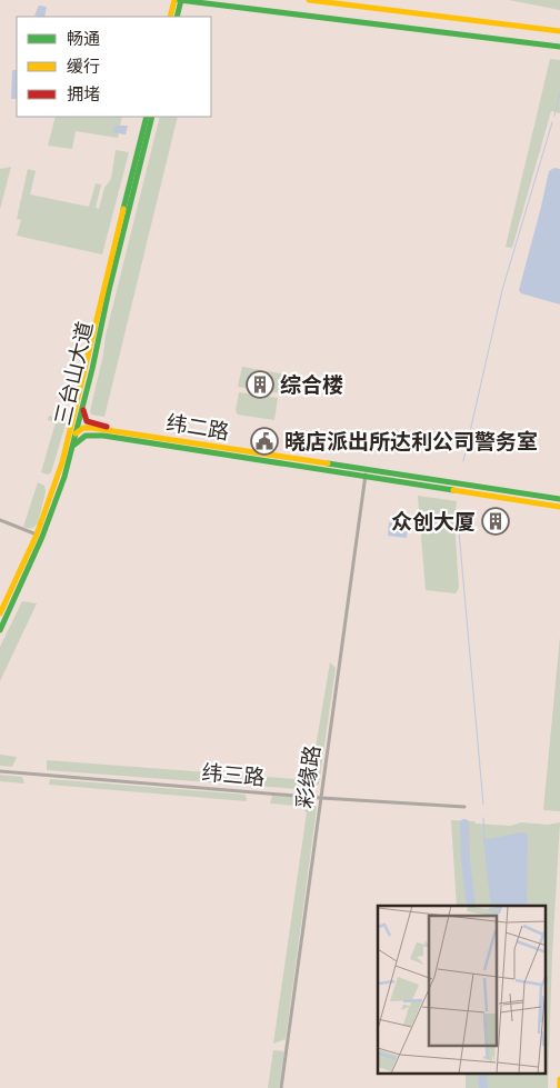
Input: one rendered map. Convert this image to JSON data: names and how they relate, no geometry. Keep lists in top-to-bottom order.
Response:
{
  "streets": {
    "main road": ["三台山大道", "纬二路"],
    "street": ["纬三路", "彩缘路"]
  },
  "crossings": [
    ["三台山大道", "纬二路"],
    ["纬二路", "彩缘路"],
    ["纬三路", "彩缘路"]
  ],
  "places": {
    "building": ["综合楼", "众创大厦"],
    "public building": ["晓店派出所达利公司警务室"]
  },
  "legend": ["畅通", "缓行", "拥堵"]
}
